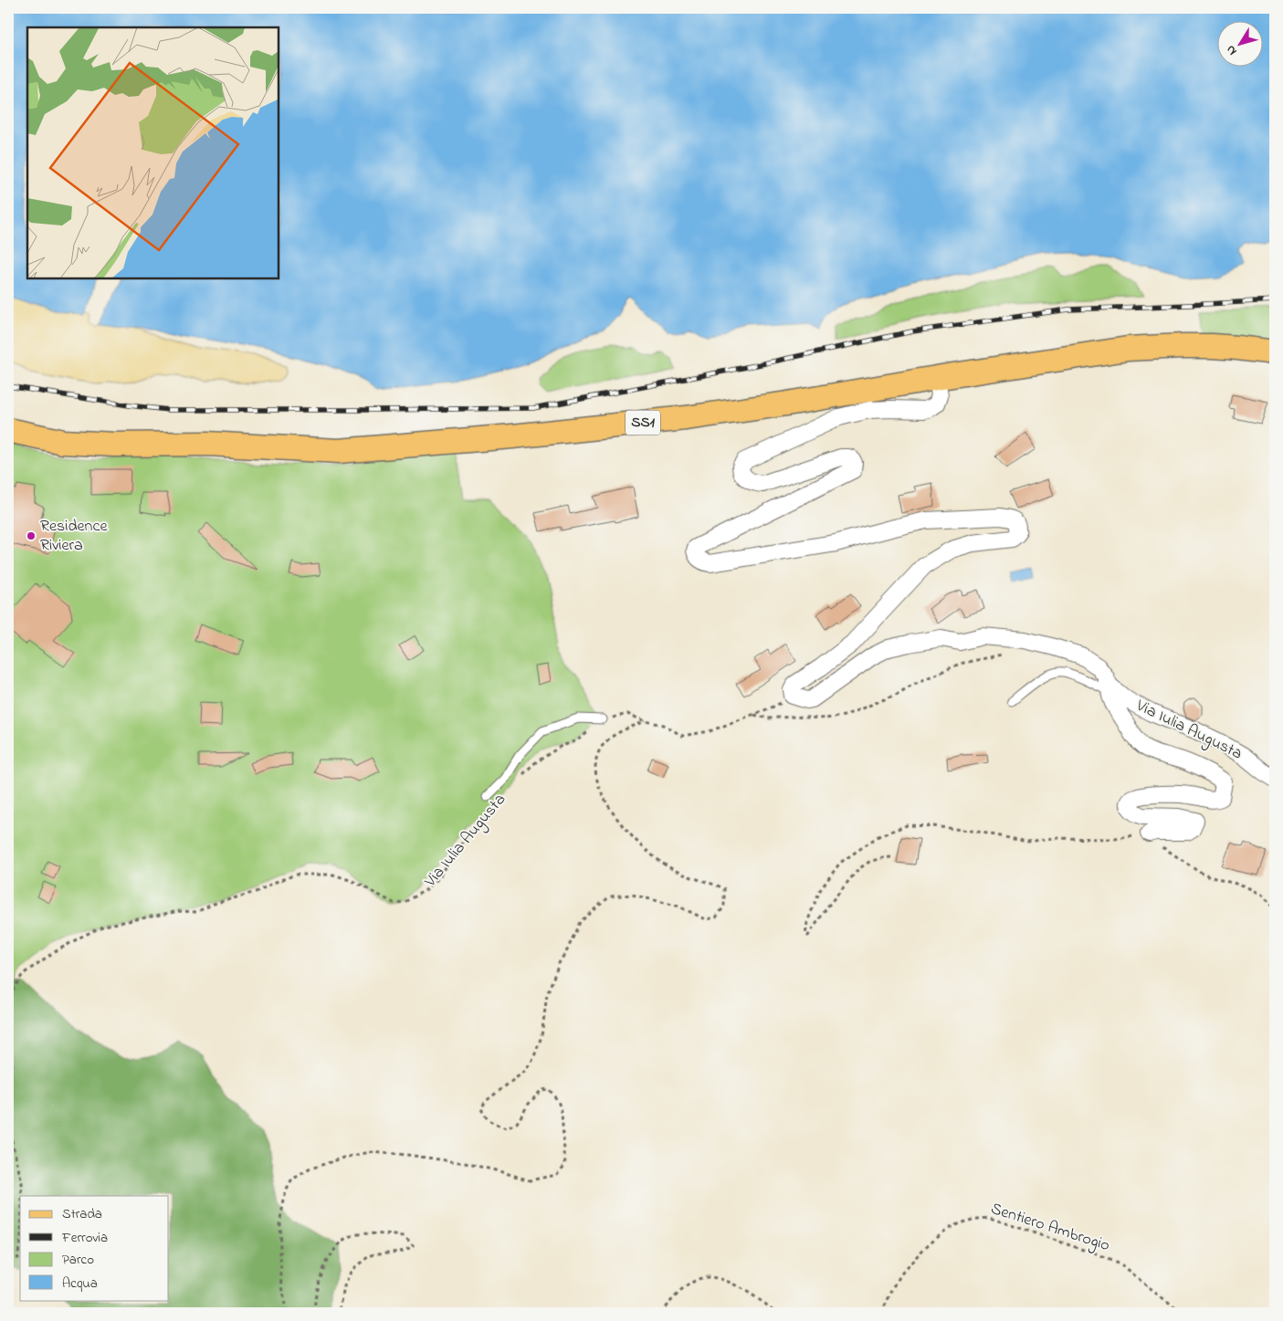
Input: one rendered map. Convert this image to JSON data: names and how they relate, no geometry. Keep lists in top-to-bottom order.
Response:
{
  "streets": {
    "main road": ["SS1"],
    "street": ["Via Iulia Augusta"],
    "path": ["Sentiero Ambrogio"]
  },
  "places": ["Residence Riviera"],
  "legend": [
    "Strada",
    "Ferrovia",
    "Parco",
    "Acqua"
  ],
  "north": "bottom left"
}
